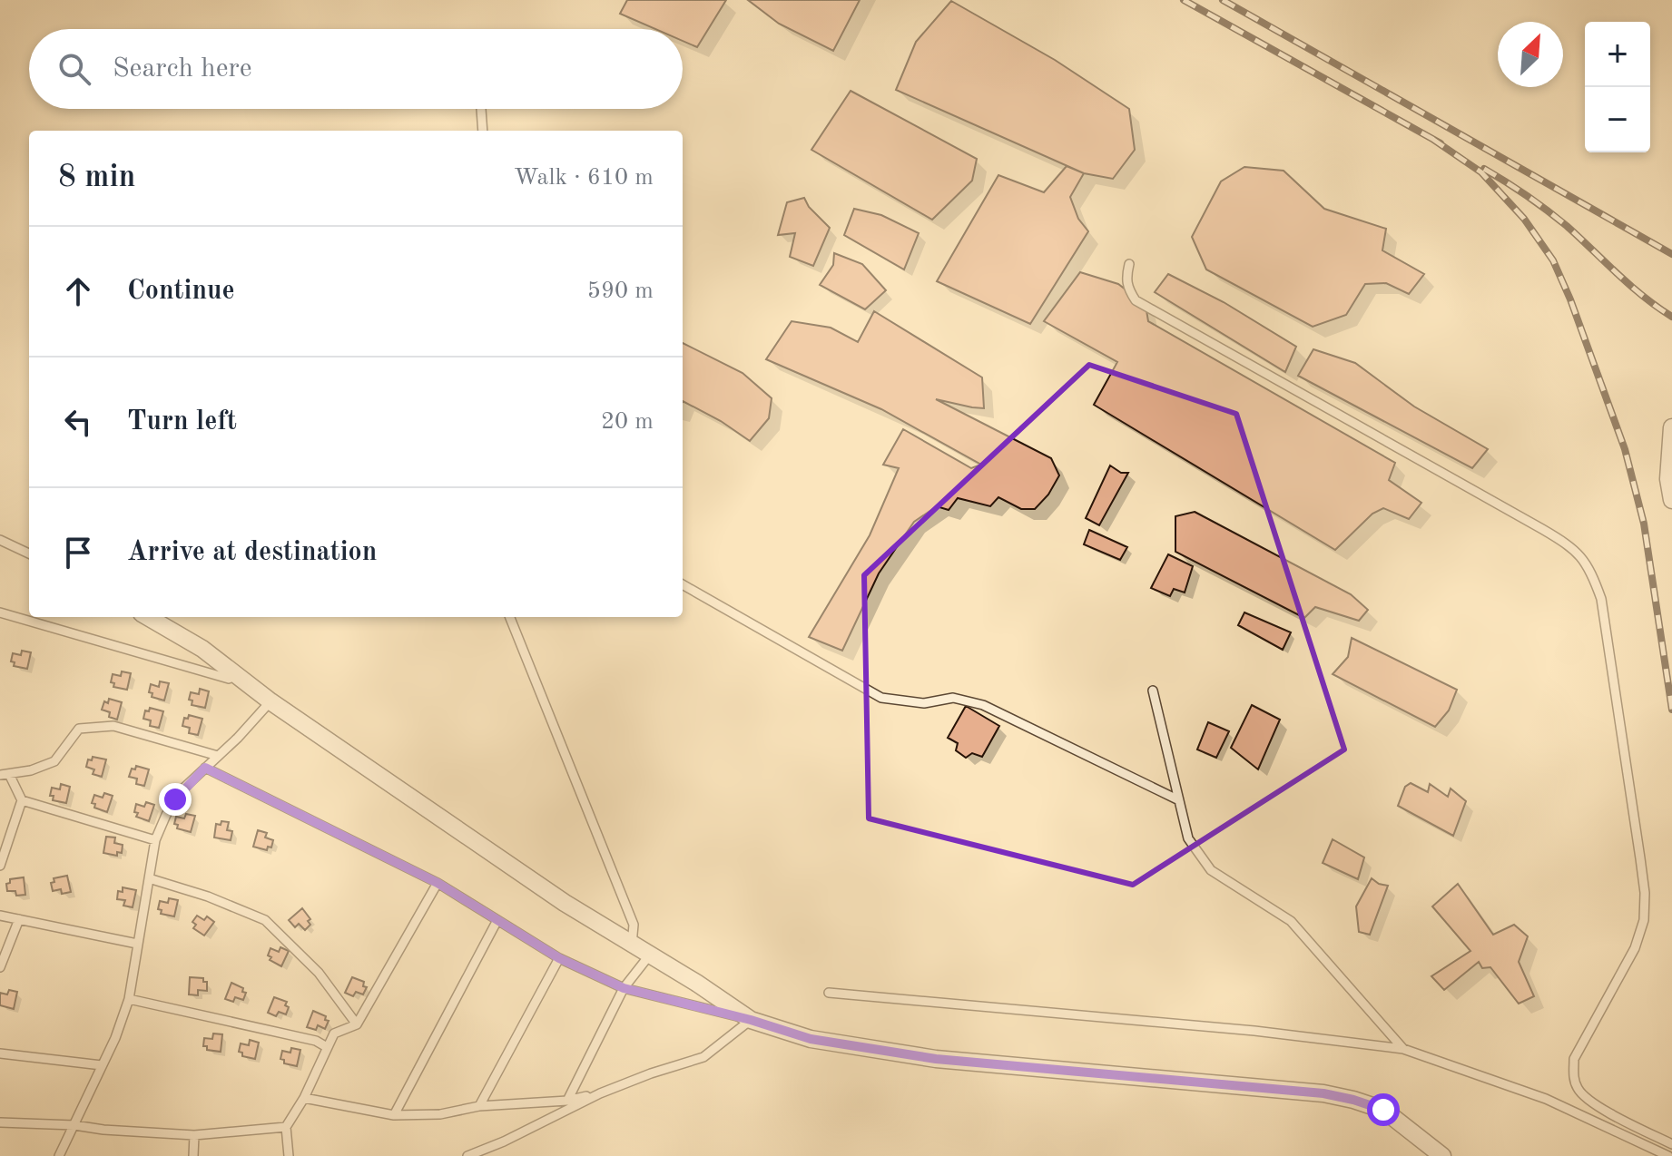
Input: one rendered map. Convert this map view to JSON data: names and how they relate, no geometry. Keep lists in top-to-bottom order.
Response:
{
  "north": "top right",
  "page": {
    "map_buttons": ["+", "−"],
    "search": "Search here",
    "heading": ["8 min", "Walk · 610 m"],
    "list": [
      ["Continue", "590 m"],
      ["Turn left", "20 m"],
      "Arrive at destination"
    ]
  }
}
